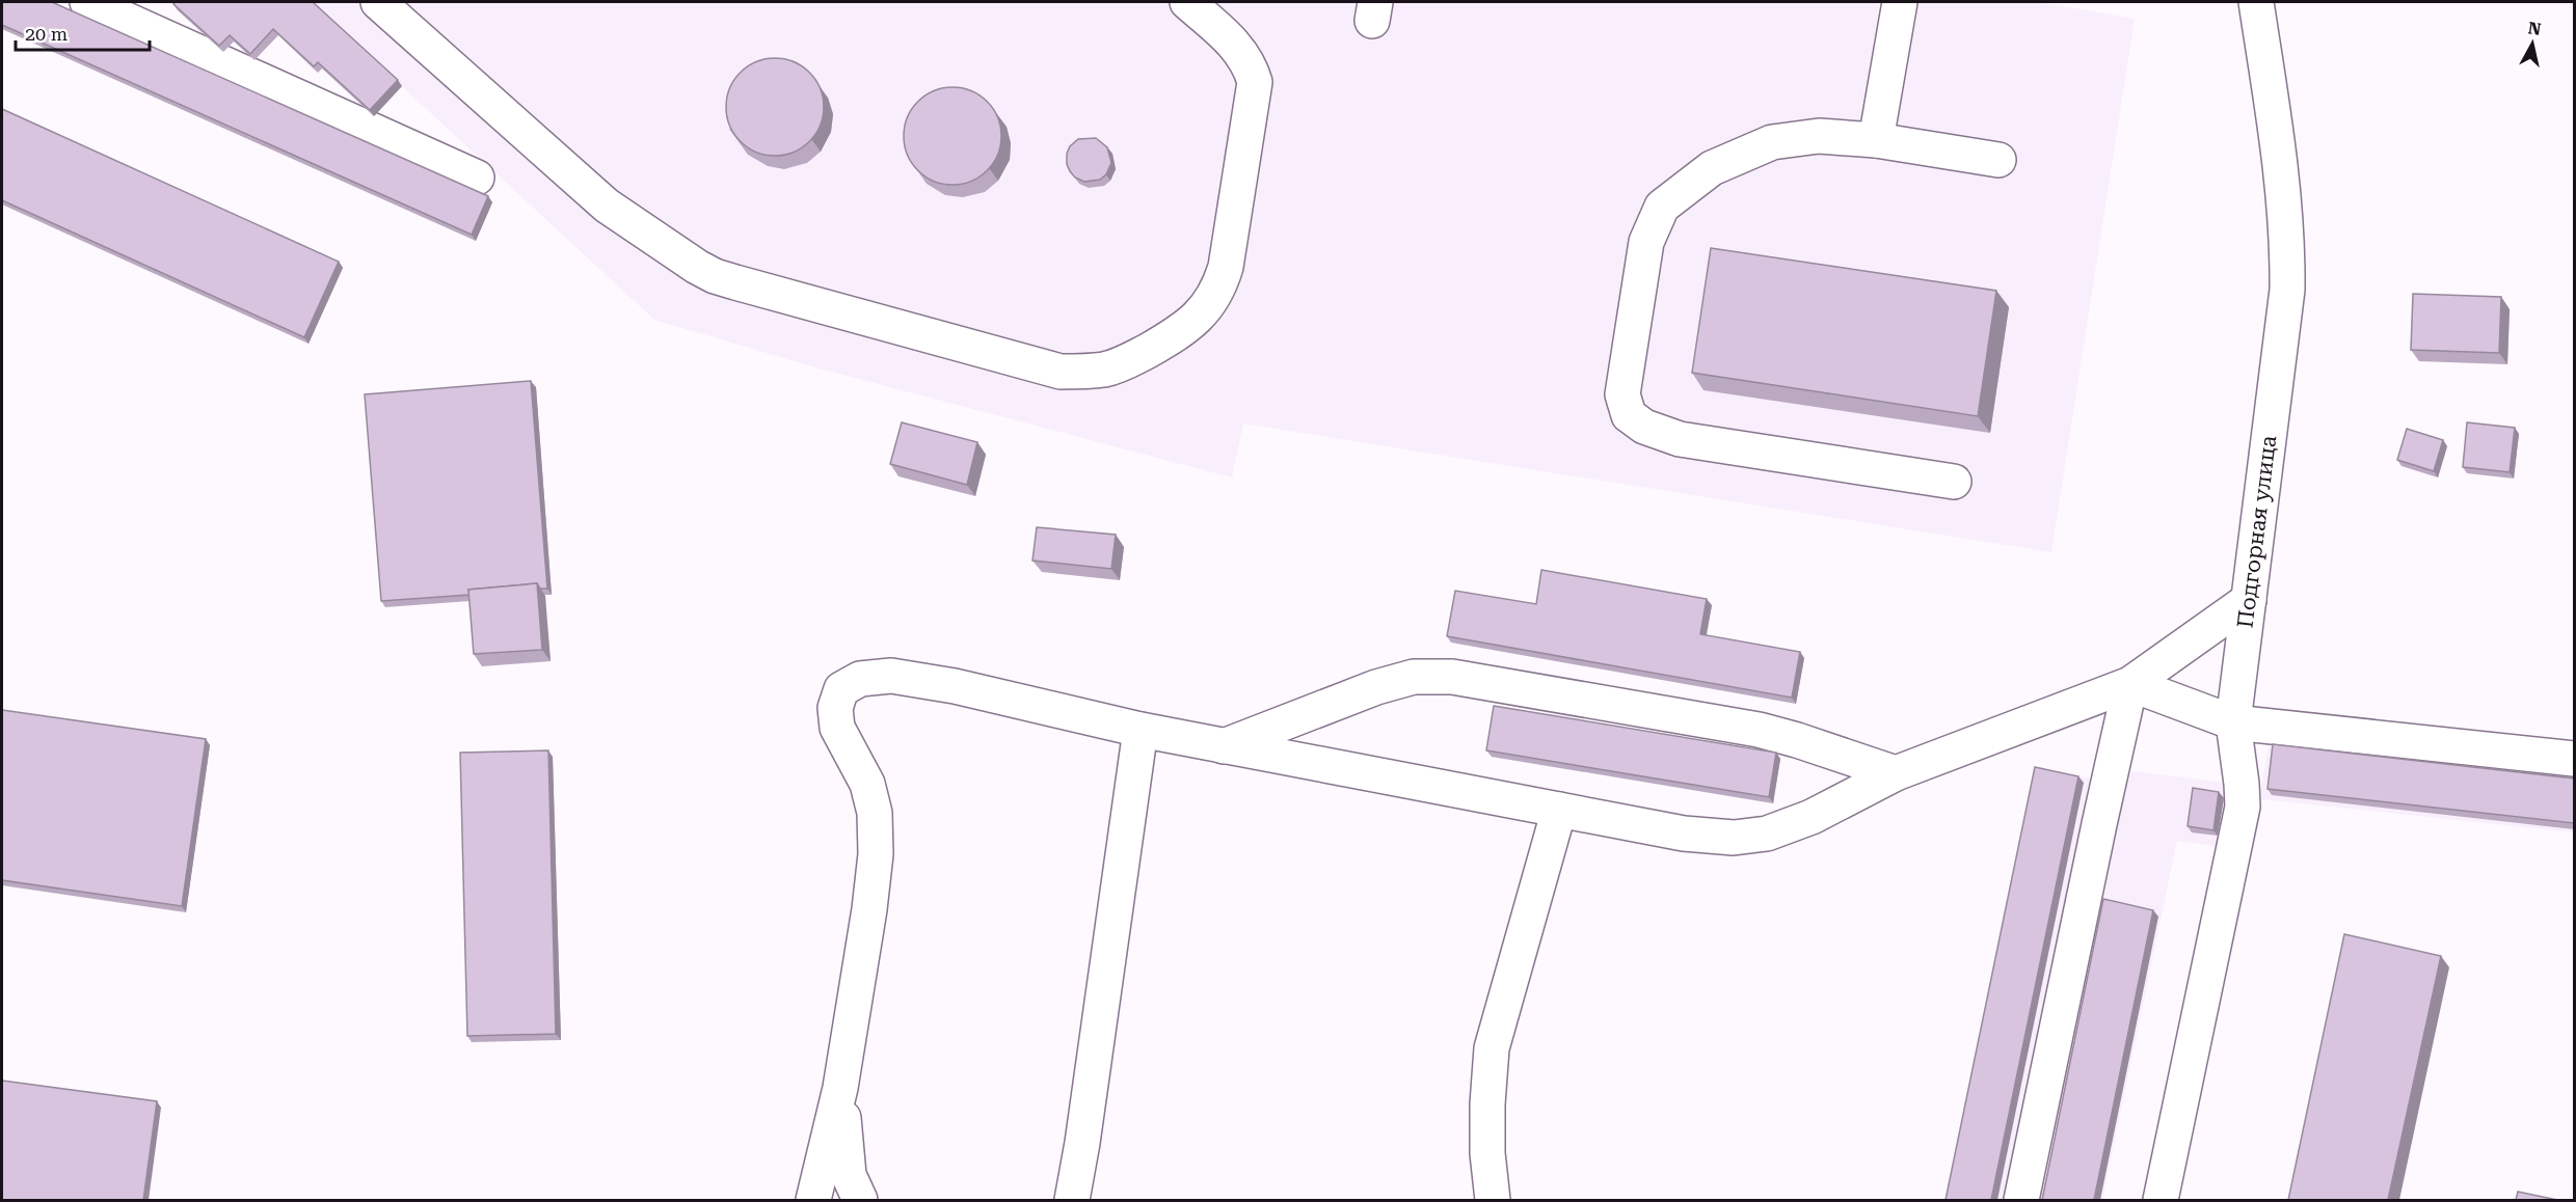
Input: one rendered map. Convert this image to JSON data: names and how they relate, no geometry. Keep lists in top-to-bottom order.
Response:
{
  "streets": {
    "street": ["Подгорная улица"]
  },
  "scale_bar": "20 m",
  "north": "top"
}
